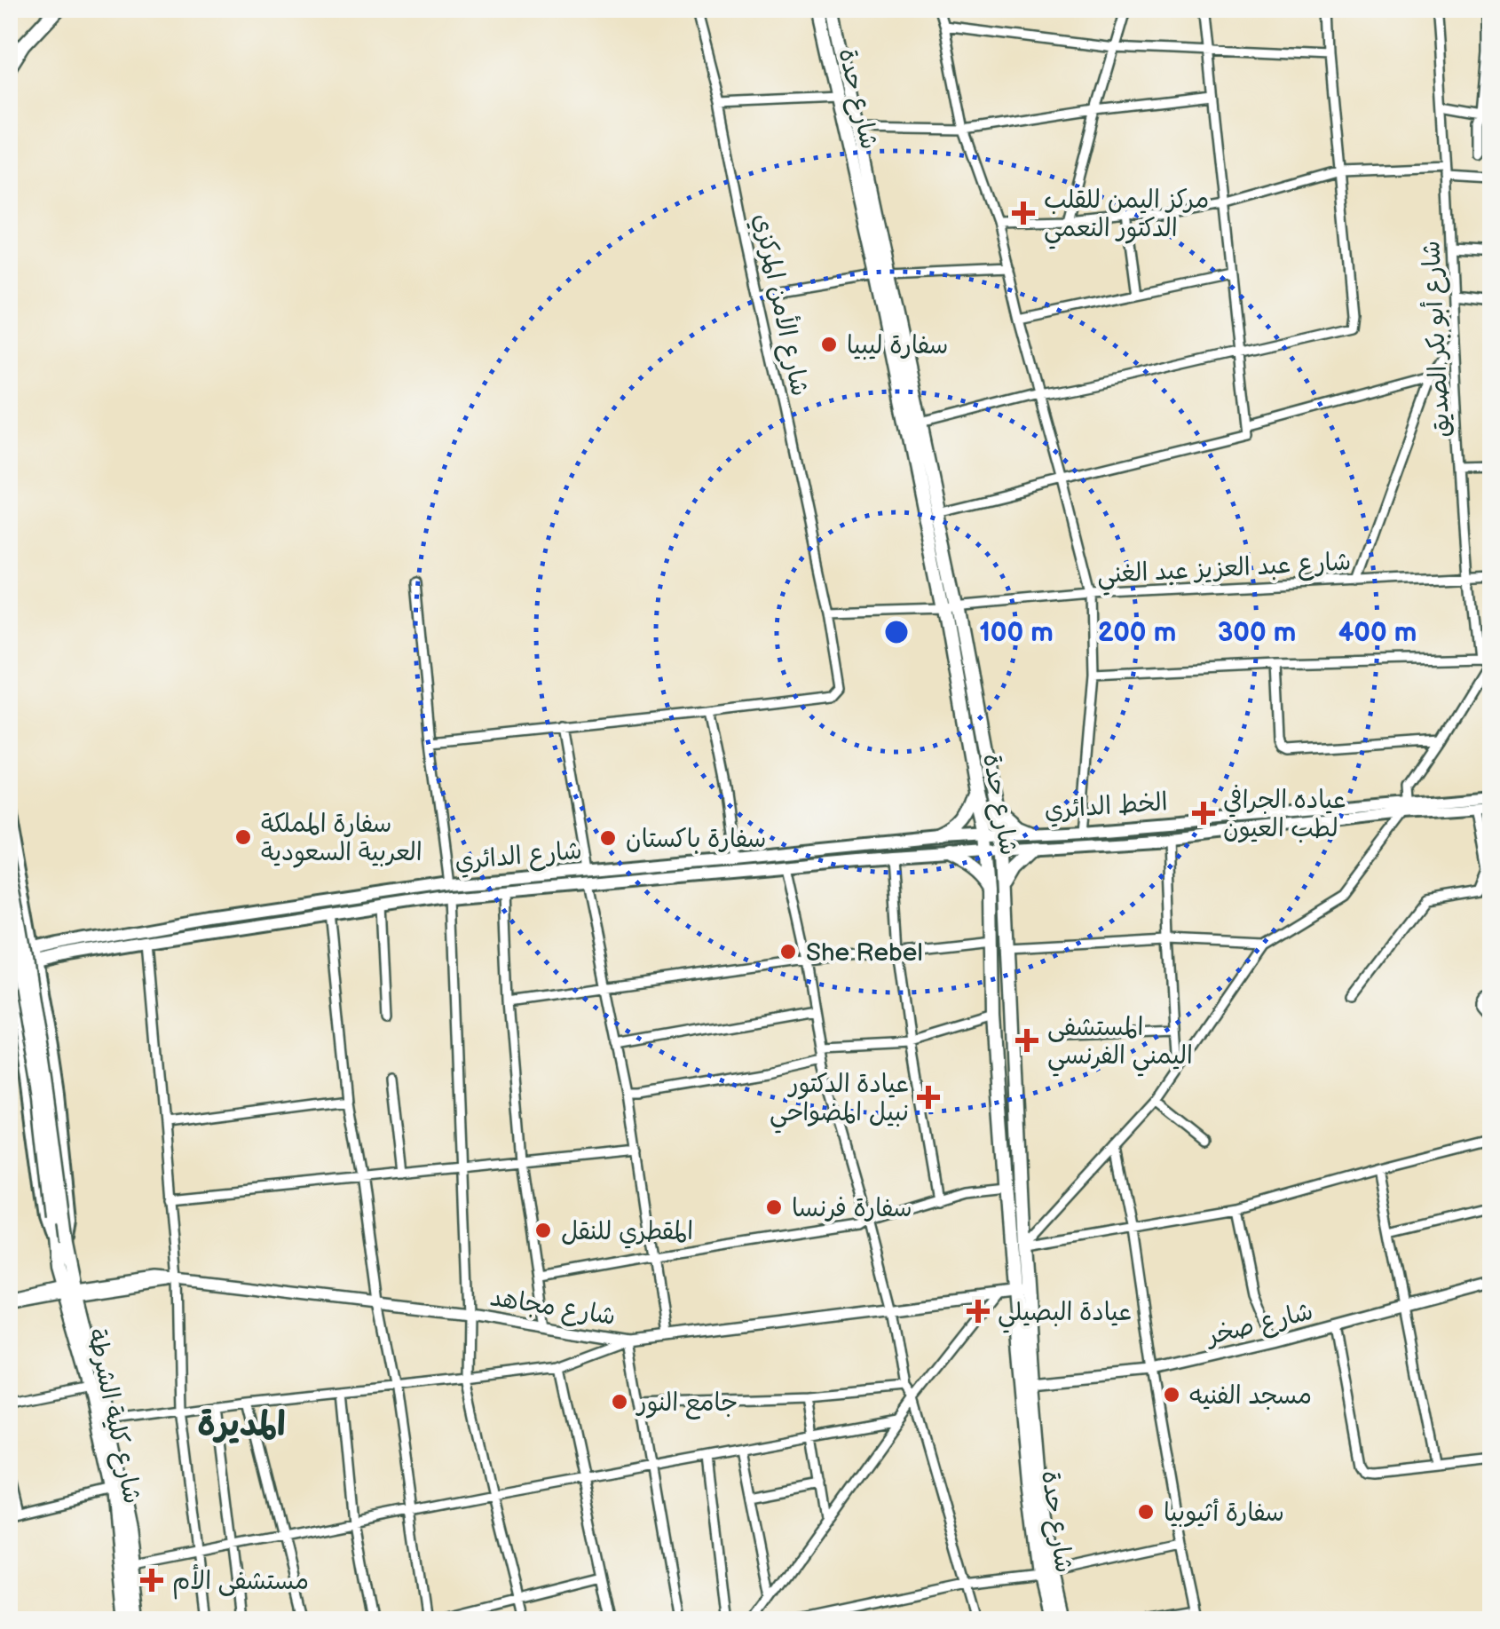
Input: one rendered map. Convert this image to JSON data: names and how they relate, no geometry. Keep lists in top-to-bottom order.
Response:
{
  "streets": {
    "main road": [
      "شارع حدة",
      "الخط الدائري",
      "شارع الدائري",
      "شارع كلية الشرطة"
    ],
    "street": [
      "شارع الأمن المركزي",
      "شارع أبو بكر الصديق",
      "شارع عبد العزيز عبد الغني",
      "شارع مجاهد",
      "شارع صخر"
    ]
  },
  "crossings": [
    ["شارع حدة", "شارع عبد العزيز عبد الغني"],
    ["شارع حدة", "الخط الدائري"],
    ["شارع حدة", "شارع الدائري"],
    ["شارع حدة", "شارع مجاهد"],
    ["شارع حدة", "شارع صخر"],
    ["شارع الأمن المركزي", "شارع عبد العزيز عبد الغني"],
    ["شارع أبو بكر الصديق", "شارع عبد العزيز عبد الغني"],
    ["الخط الدائري", "شارع الدائري"],
    ["شارع مجاهد", "شارع كلية الشرطة"]
  ],
  "districts": ["المديرة"],
  "places": {
    "health": [
      "مركز اليمن للقلب الدكتور النعمي",
      "عياده الجرافي لطب العيون",
      "المستشفى اليمني الفرنسي",
      "عيادة الدكتور نبيل المضواحي",
      "عيادة البصيلي",
      "مستشفى الأم"
    ],
    "other": [
      "سفارة ليبيا",
      "سفارة المملكة العربية السعودية",
      "سفارة باكستان",
      "She Rebel",
      "سفارة فرنسا",
      "المقطري للنقل",
      "مسجد الفنيه",
      "جامع النور",
      "سفارة أثيوبيا"
    ]
  },
  "rings": [
    "100 m",
    "200 m",
    "300 m",
    "400 m"
  ]
}
